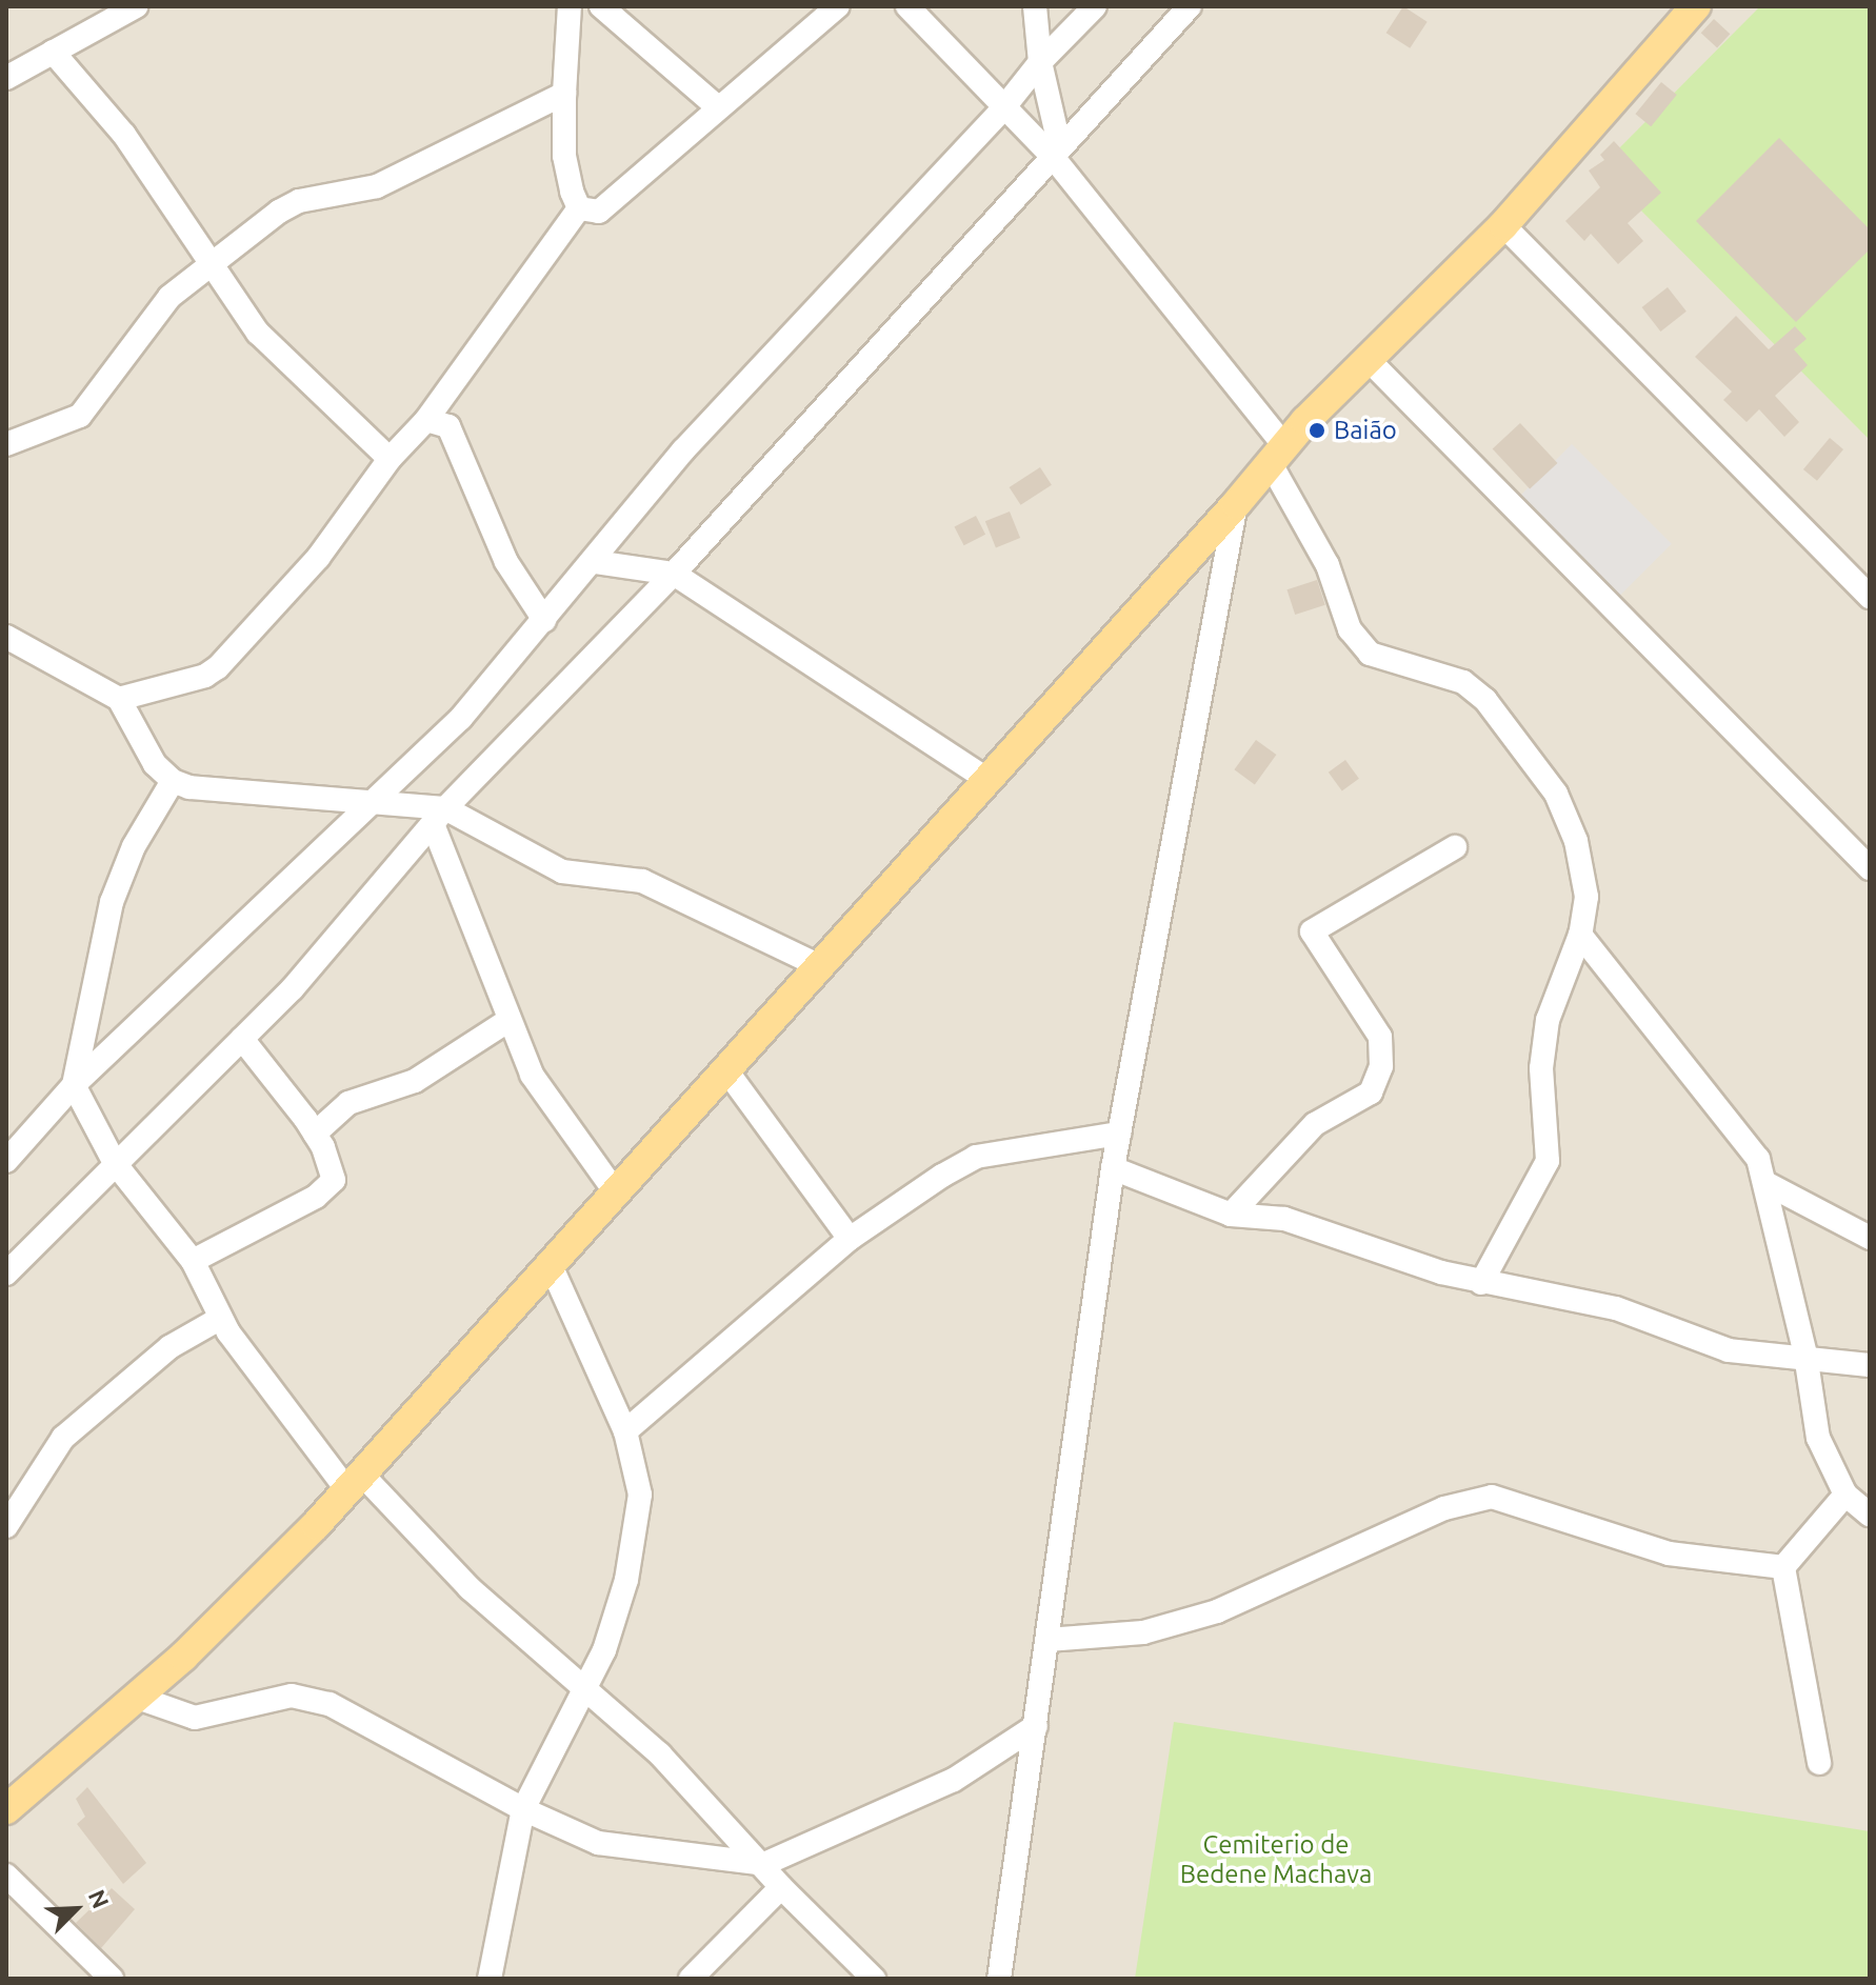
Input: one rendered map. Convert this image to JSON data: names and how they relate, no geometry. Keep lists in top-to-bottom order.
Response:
{
  "parks": ["Cemiterio de Bedene Machava"],
  "places": ["Baião"],
  "north": "top right"
}
